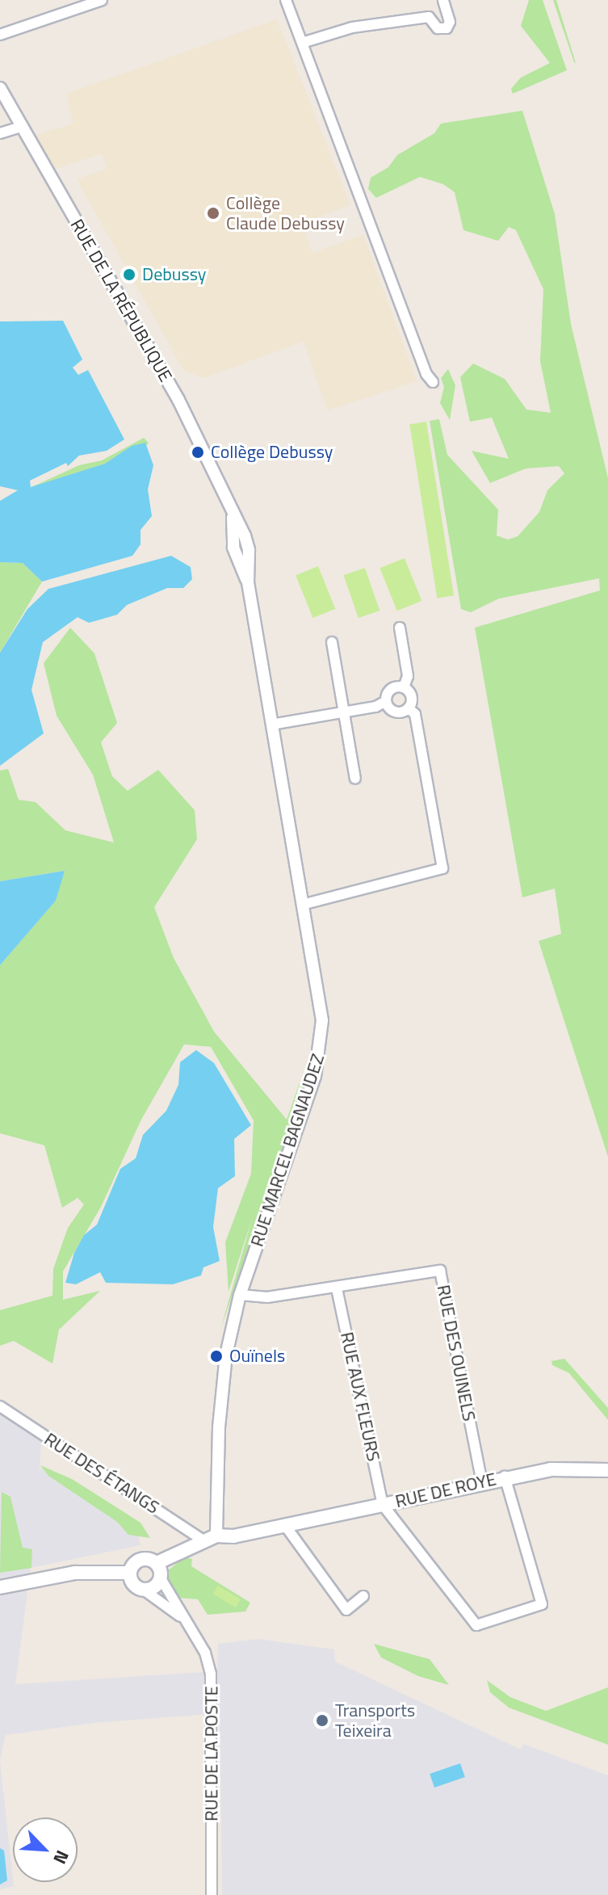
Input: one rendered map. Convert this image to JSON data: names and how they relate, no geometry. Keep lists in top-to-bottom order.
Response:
{
  "streets": {
    "main road": ["RUE DE ROYE"],
    "street": [
      "RUE DE LA RÉPUBLIQUE",
      "RUE MARCEL BAGNAUDEZ",
      "RUE DES OUINELS",
      "RUE AUX FLEURS",
      "RUE DES ÉTANGS",
      "RUE DE LA POSTE"
    ]
  },
  "crossings": [
    ["RUE DE LA RÉPUBLIQUE", "RUE MARCEL BAGNAUDEZ"],
    ["RUE MARCEL BAGNAUDEZ", "RUE DES OUINELS"],
    ["RUE MARCEL BAGNAUDEZ", "RUE DES ÉTANGS"],
    ["RUE MARCEL BAGNAUDEZ", "RUE DE ROYE"],
    ["RUE DES OUINELS", "RUE AUX FLEURS"],
    ["RUE DES OUINELS", "RUE DE ROYE"],
    ["RUE AUX FLEURS", "RUE DE ROYE"],
    ["RUE DES ÉTANGS", "RUE DE ROYE"],
    ["RUE DE ROYE", "RUE DE LA POSTE"]
  ],
  "places": [
    "Collège Claude Debussy",
    "Debussy",
    "Collège Debussy",
    "Ouïnels",
    "Transports Teixeira"
  ],
  "north": "bottom right"
}
